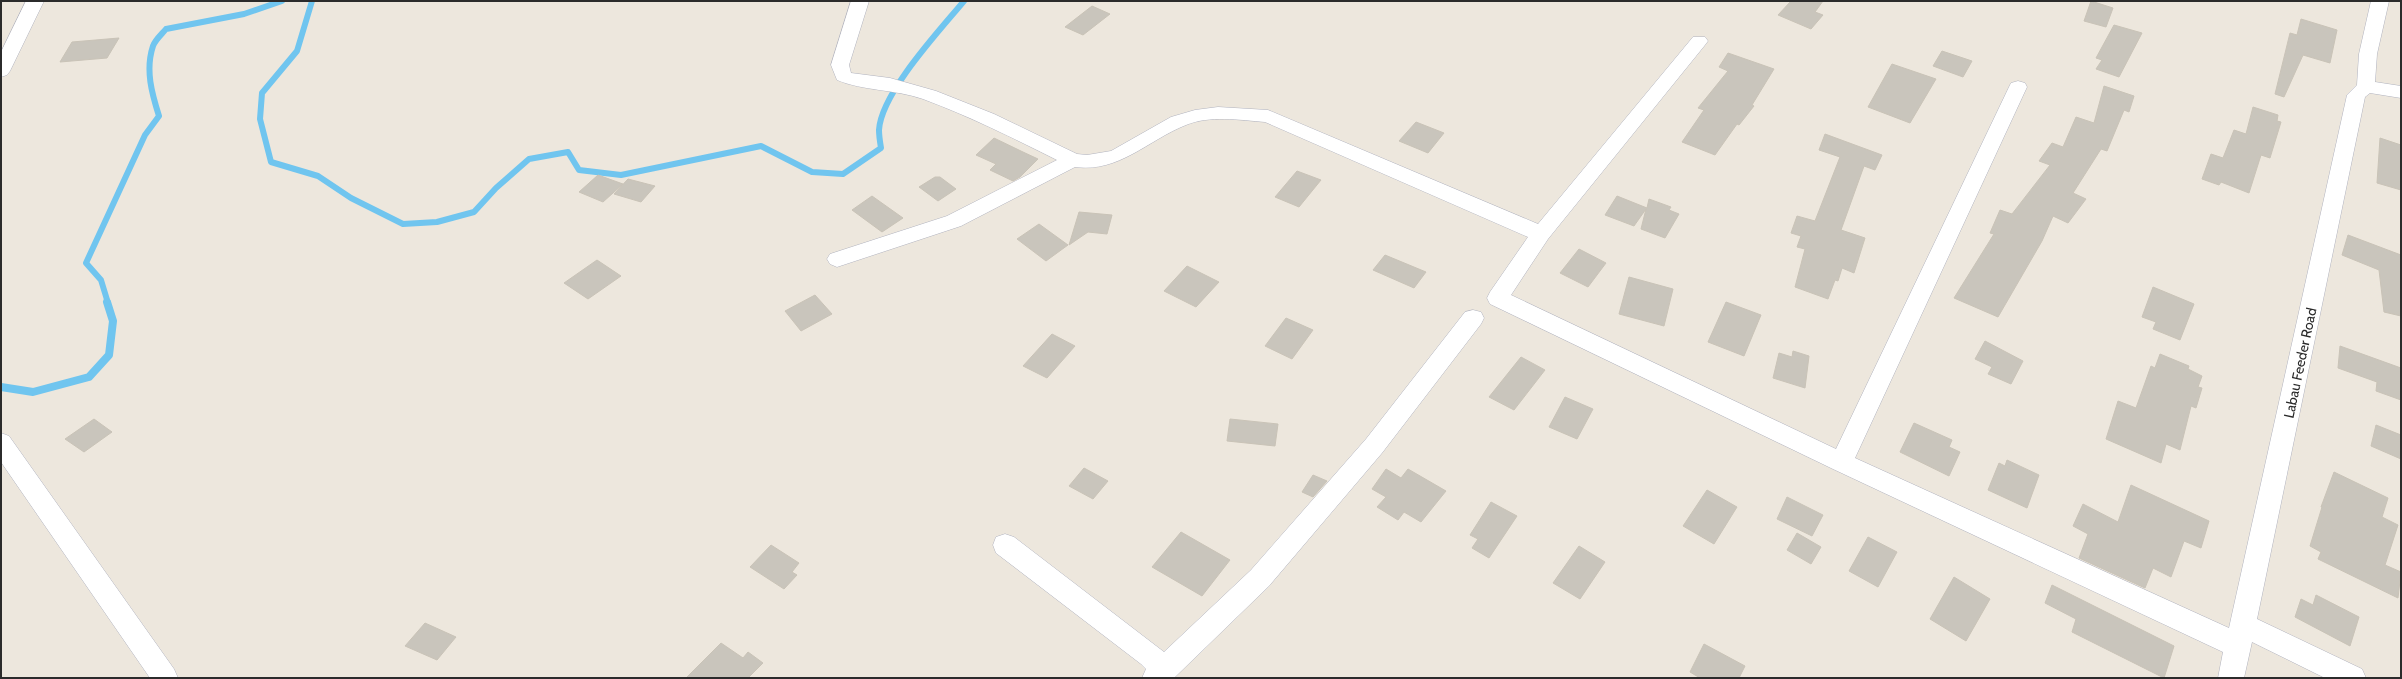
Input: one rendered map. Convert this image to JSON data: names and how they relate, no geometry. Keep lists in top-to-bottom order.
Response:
{
  "streets": {
    "street": ["Labau Feeder Road"]
  }
}
